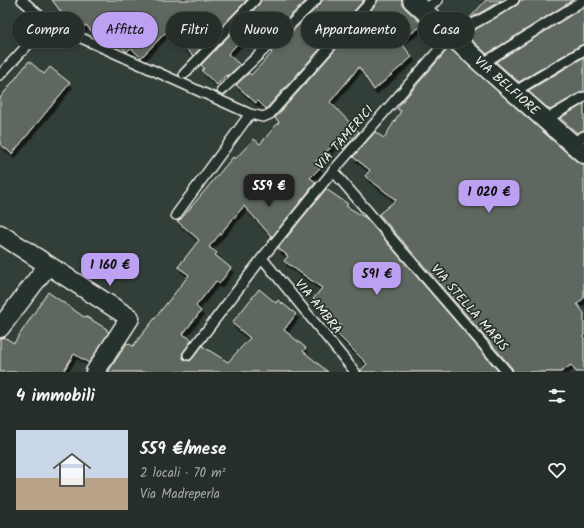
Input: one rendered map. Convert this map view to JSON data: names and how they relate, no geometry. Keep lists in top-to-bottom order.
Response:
{
  "streets": {
    "street": ["VIA BELFIORE"],
    "lane": ["VIA TAMERICI", "VIA AMBRA", "VIA STELLA MARIS"]
  },
  "crossings": [
    ["VIA TAMERICI", "VIA AMBRA"],
    ["VIA TAMERICI", "VIA STELLA MARIS"]
  ],
  "page": {
    "chip": [
      "Compra",
      "Affitta",
      "Filtri",
      "Nuovo",
      "Appartamento",
      "Casa"
    ],
    "price": [
      "559 €",
      "1 020 €",
      "1 160 €",
      "591 €"
    ],
    "heading": "4 immobili",
    "list": [
      {
        "name": "559 €/mese",
        "note": "2 locali · 70 m² · Via Madreperla"
      }
    ]
  }
}
